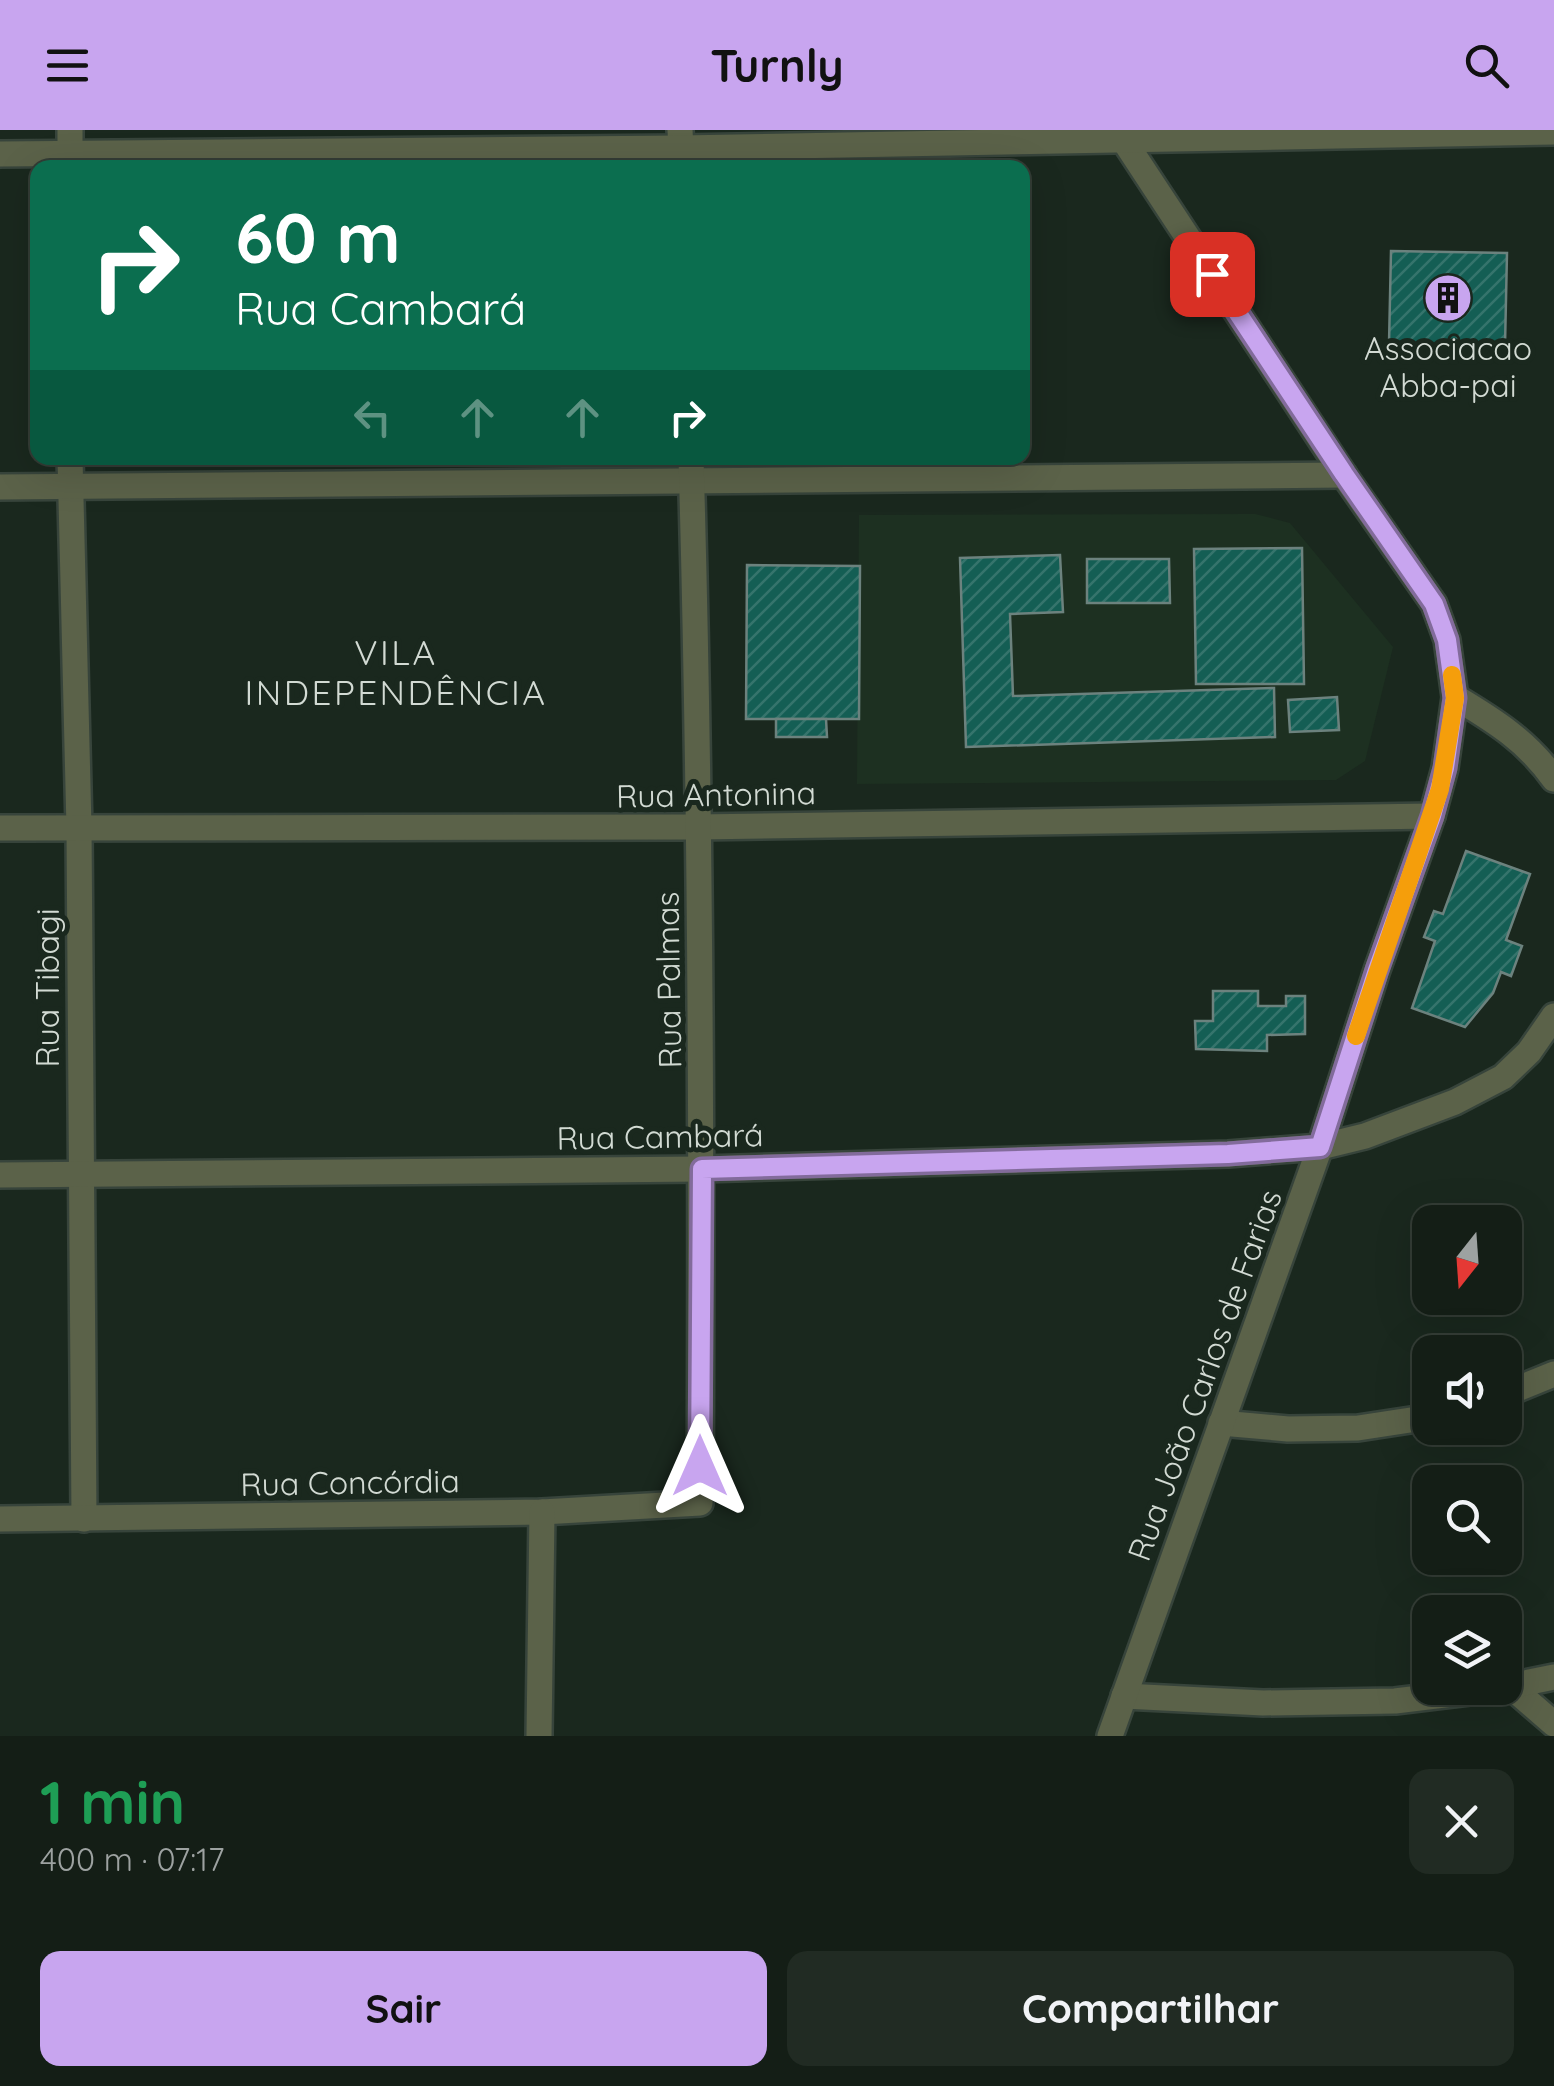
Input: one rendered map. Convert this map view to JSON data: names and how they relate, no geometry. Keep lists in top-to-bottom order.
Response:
{
  "streets": {
    "street": [
      "Rua Antonina",
      "Rua Palmas",
      "Rua Tibagi",
      "Rua Cambará",
      "Rua João Carlos de Farias",
      "Rua Concórdia"
    ]
  },
  "crossings": [
    ["Rua Antonina", "Rua Palmas"],
    ["Rua Antonina", "Rua Tibagi"],
    ["Rua Antonina", "Rua João Carlos de Farias"],
    ["Rua Palmas", "Rua Cambará"],
    ["Rua Palmas", "Rua Concórdia"],
    ["Rua Tibagi", "Rua Cambará"],
    ["Rua Tibagi", "Rua Concórdia"],
    ["Rua Cambará", "Rua João Carlos de Farias"]
  ],
  "districts": ["VILA INDEPENDÊNCIA"],
  "places": {
    "building": ["Associacao Abba-pai"]
  },
  "north": "bottom",
  "page": {
    "header": "Turnly",
    "turn": ["60 m", "Rua Cambará"],
    "heading": ["1 min", "400 m · 07:17"],
    "buttons": ["Sair", "Compartilhar"]
  }
}
